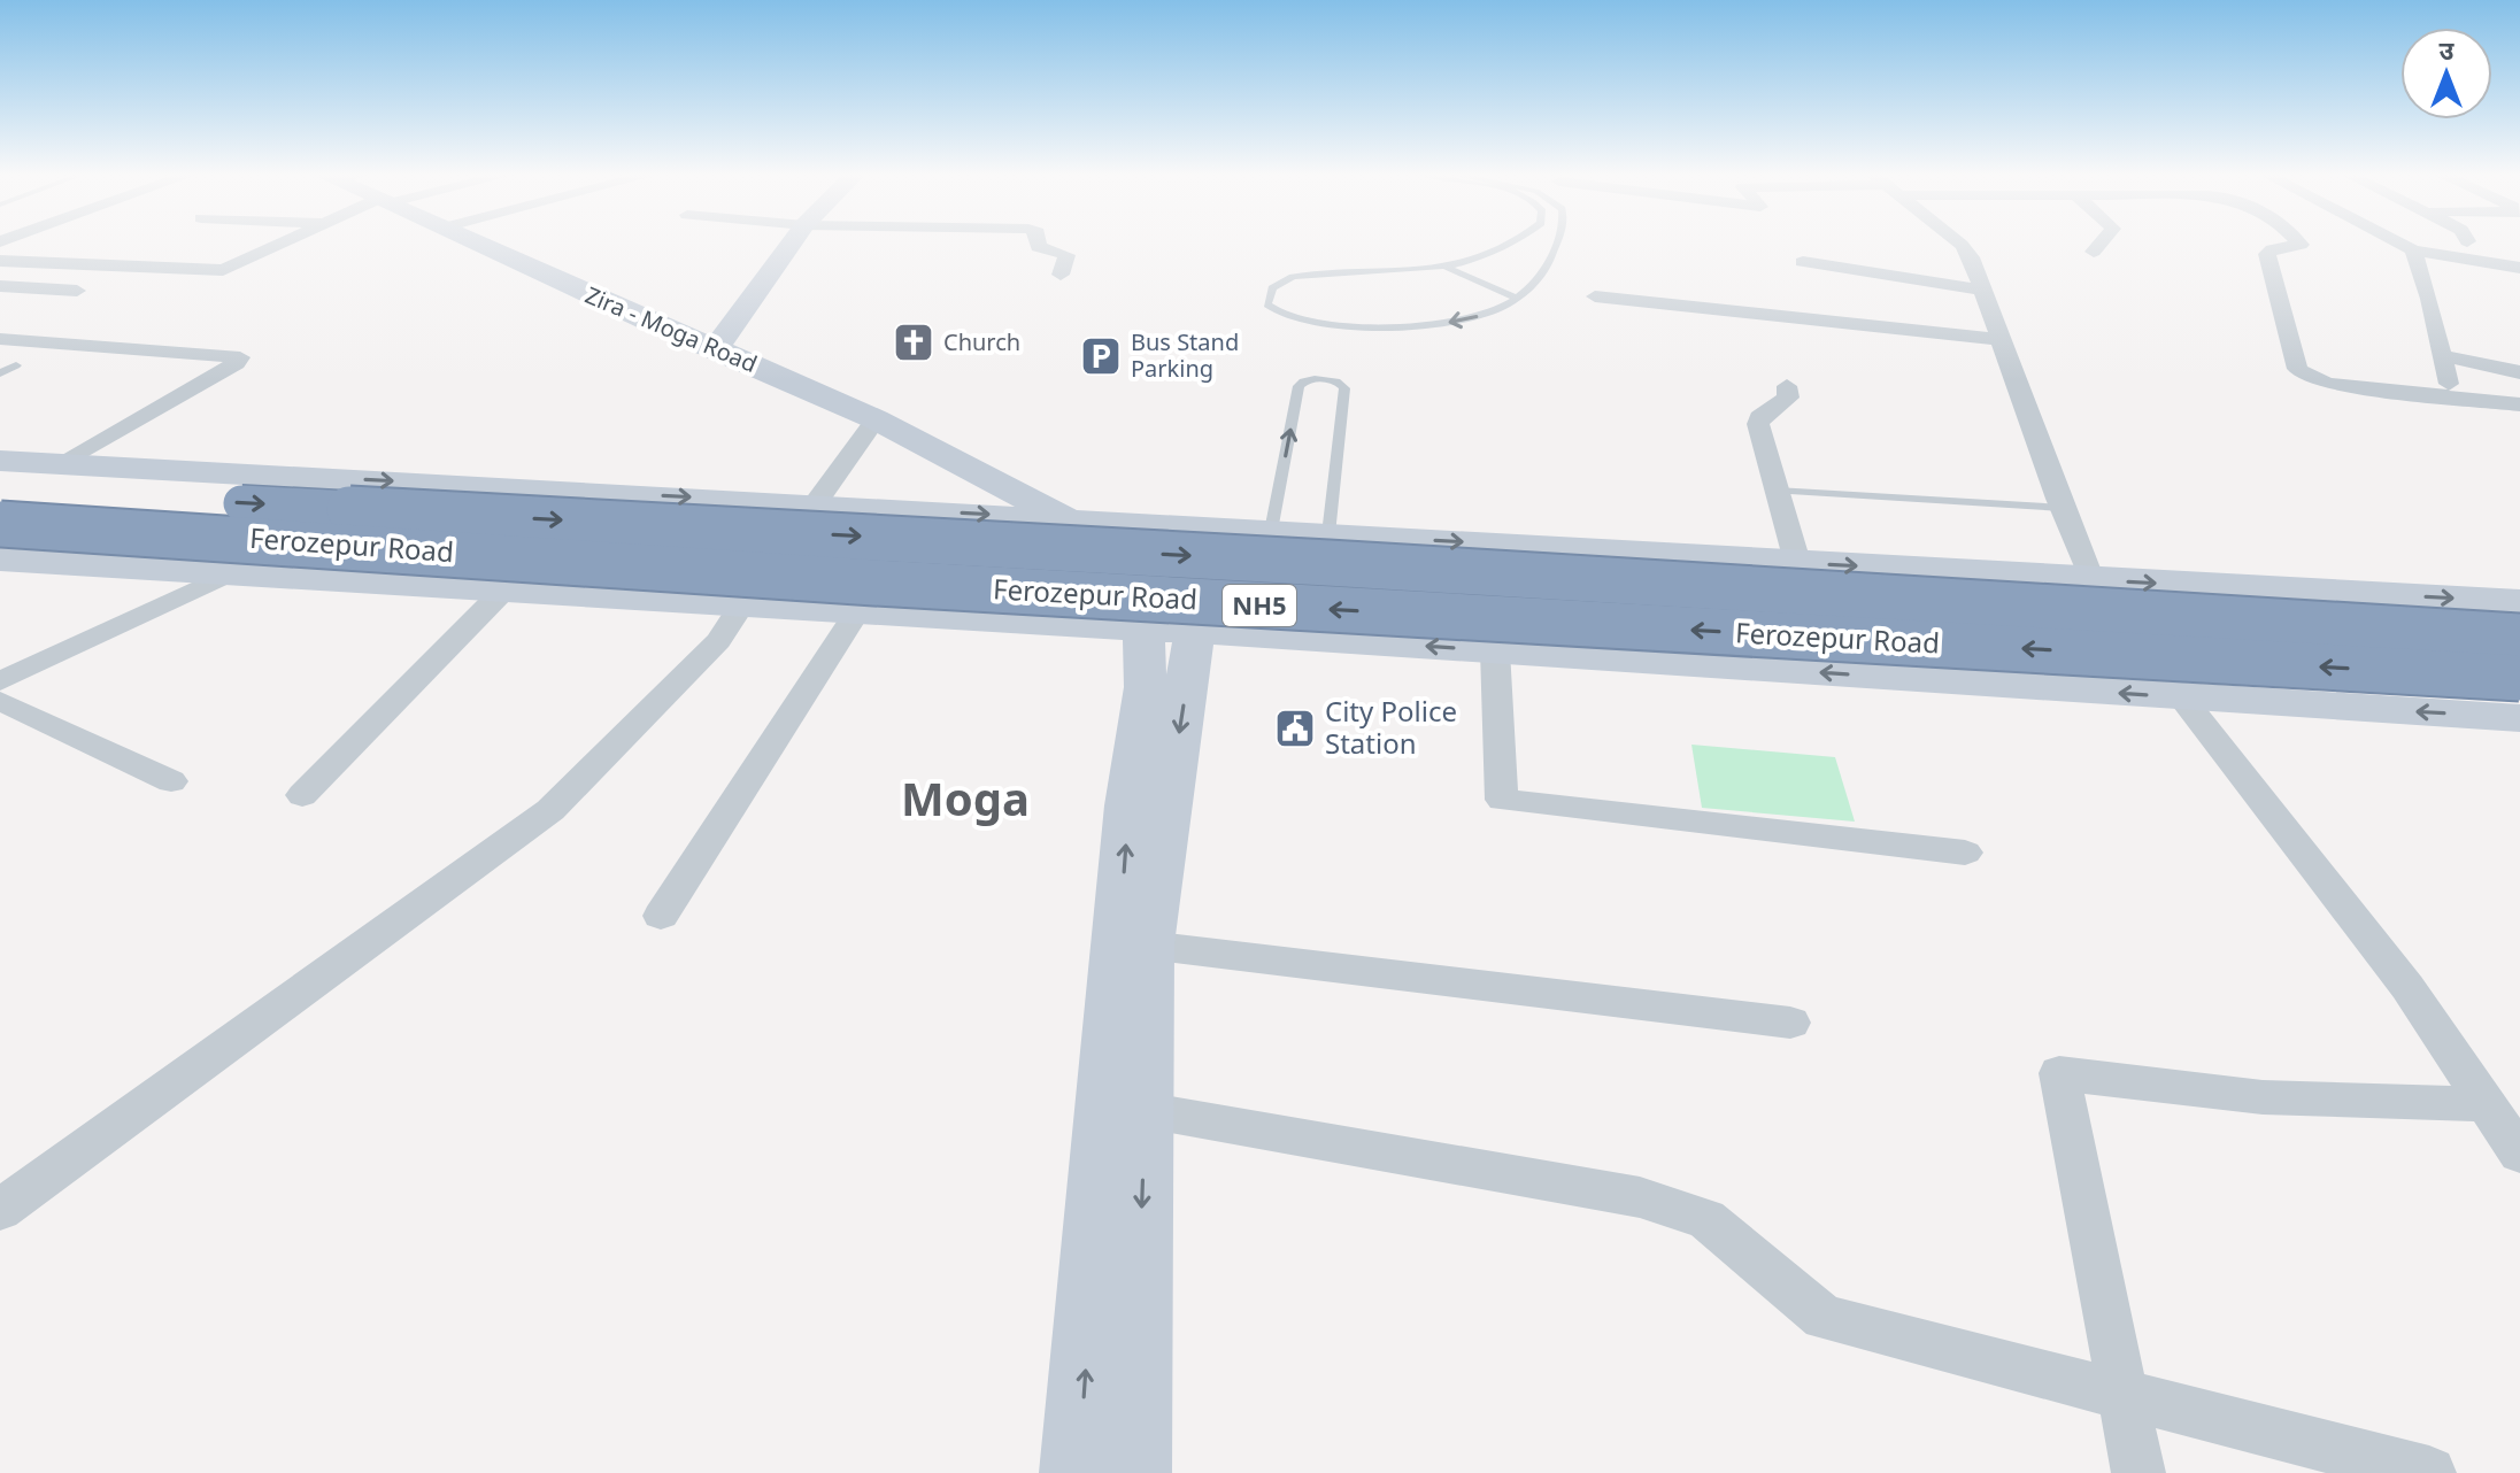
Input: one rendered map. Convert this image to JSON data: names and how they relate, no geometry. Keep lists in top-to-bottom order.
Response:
{
  "streets": {
    "highway": ["Ferozepur Road", "NH5"],
    "street": ["Zira - Moga Road"]
  },
  "districts": ["Moga"],
  "places": {
    "church": ["Church"],
    "parking": ["Bus Stand Parking"],
    "public building": ["City Police Station"]
  },
  "north": "top"
}
